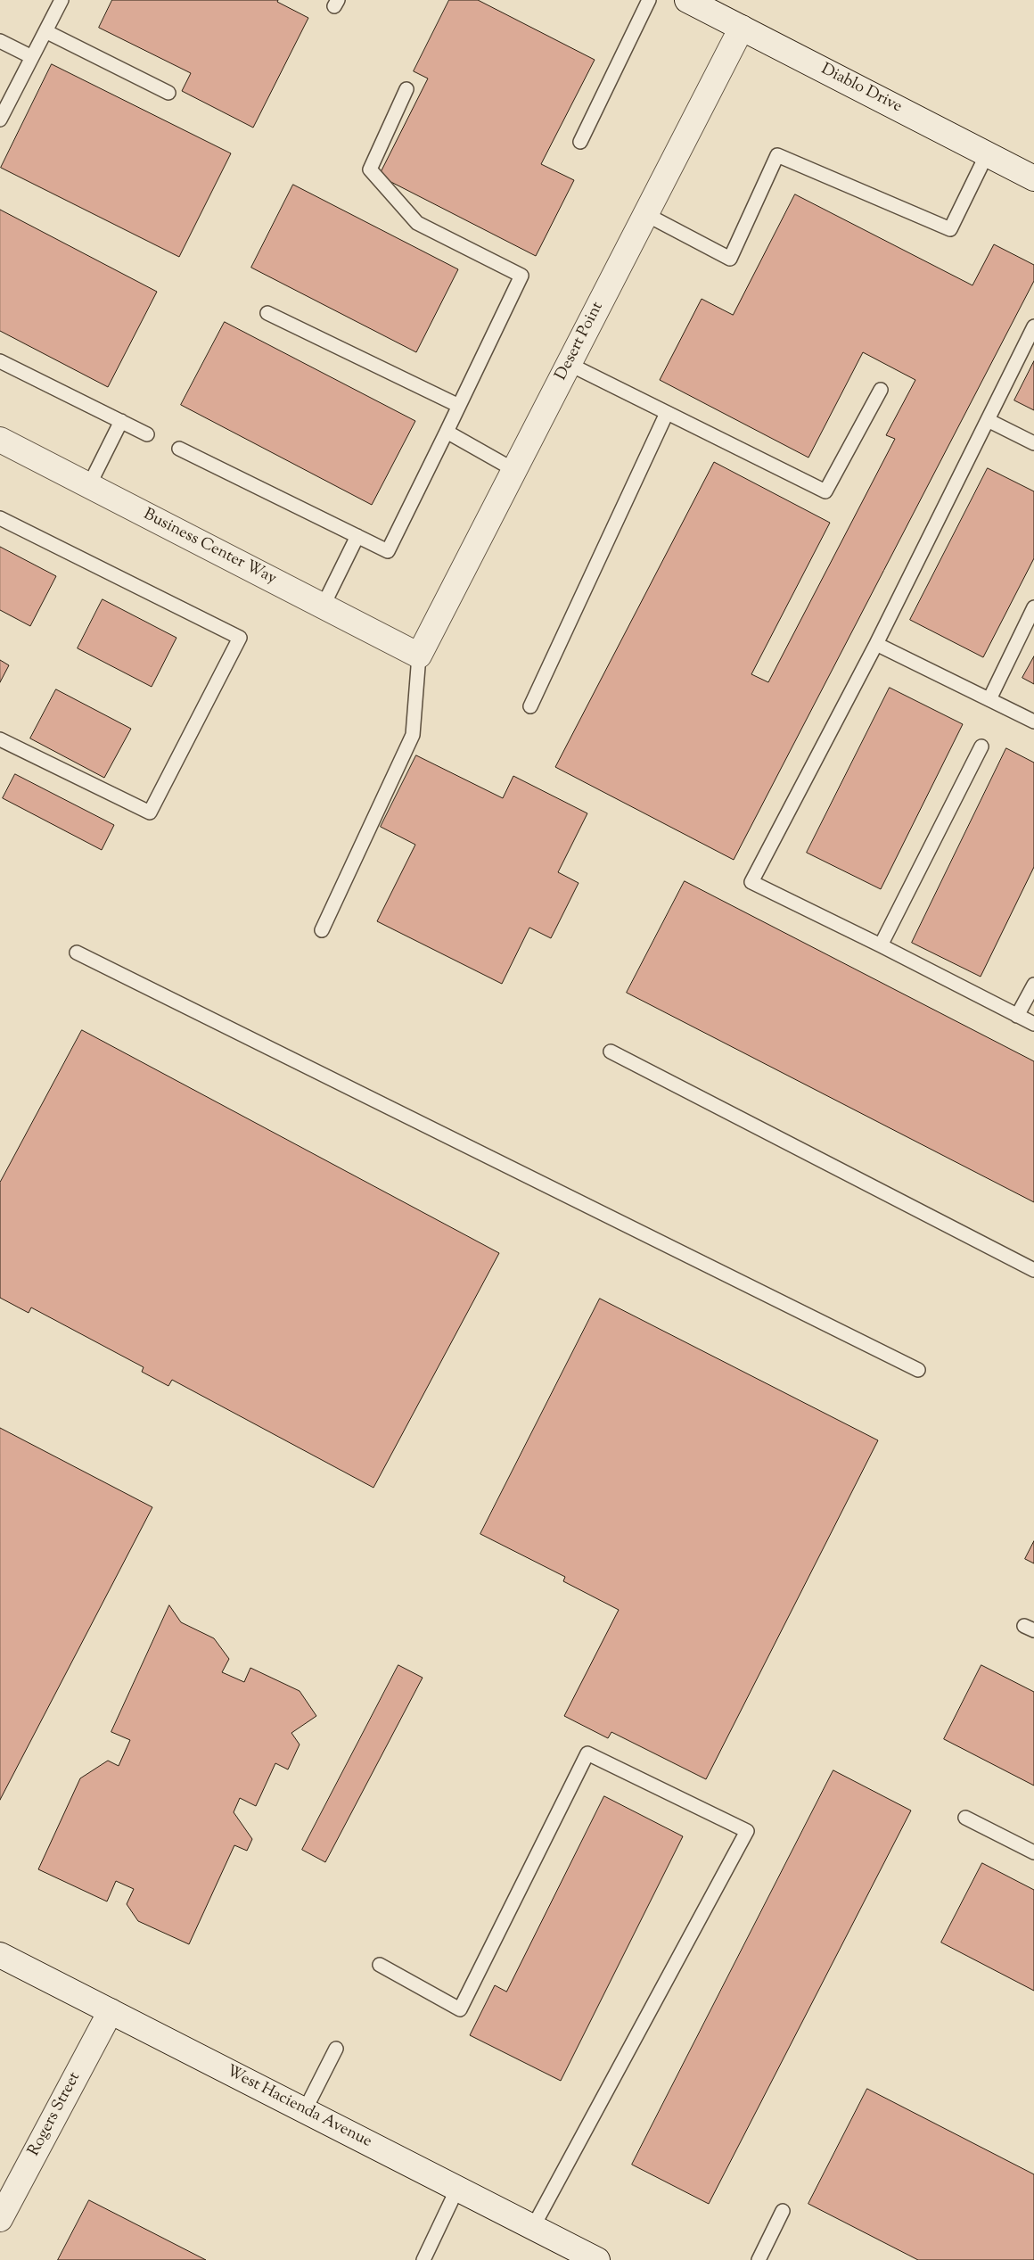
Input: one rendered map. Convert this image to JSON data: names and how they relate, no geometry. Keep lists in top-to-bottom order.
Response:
{
  "streets": {
    "street": [
      "Diablo Drive",
      "Desert Point",
      "Business Center Way",
      "West Hacienda Avenue",
      "Rogers Street"
    ]
  },
  "crossings": [
    ["Diablo Drive", "Desert Point"],
    ["Desert Point", "Business Center Way"],
    ["West Hacienda Avenue", "Rogers Street"]
  ]
}
